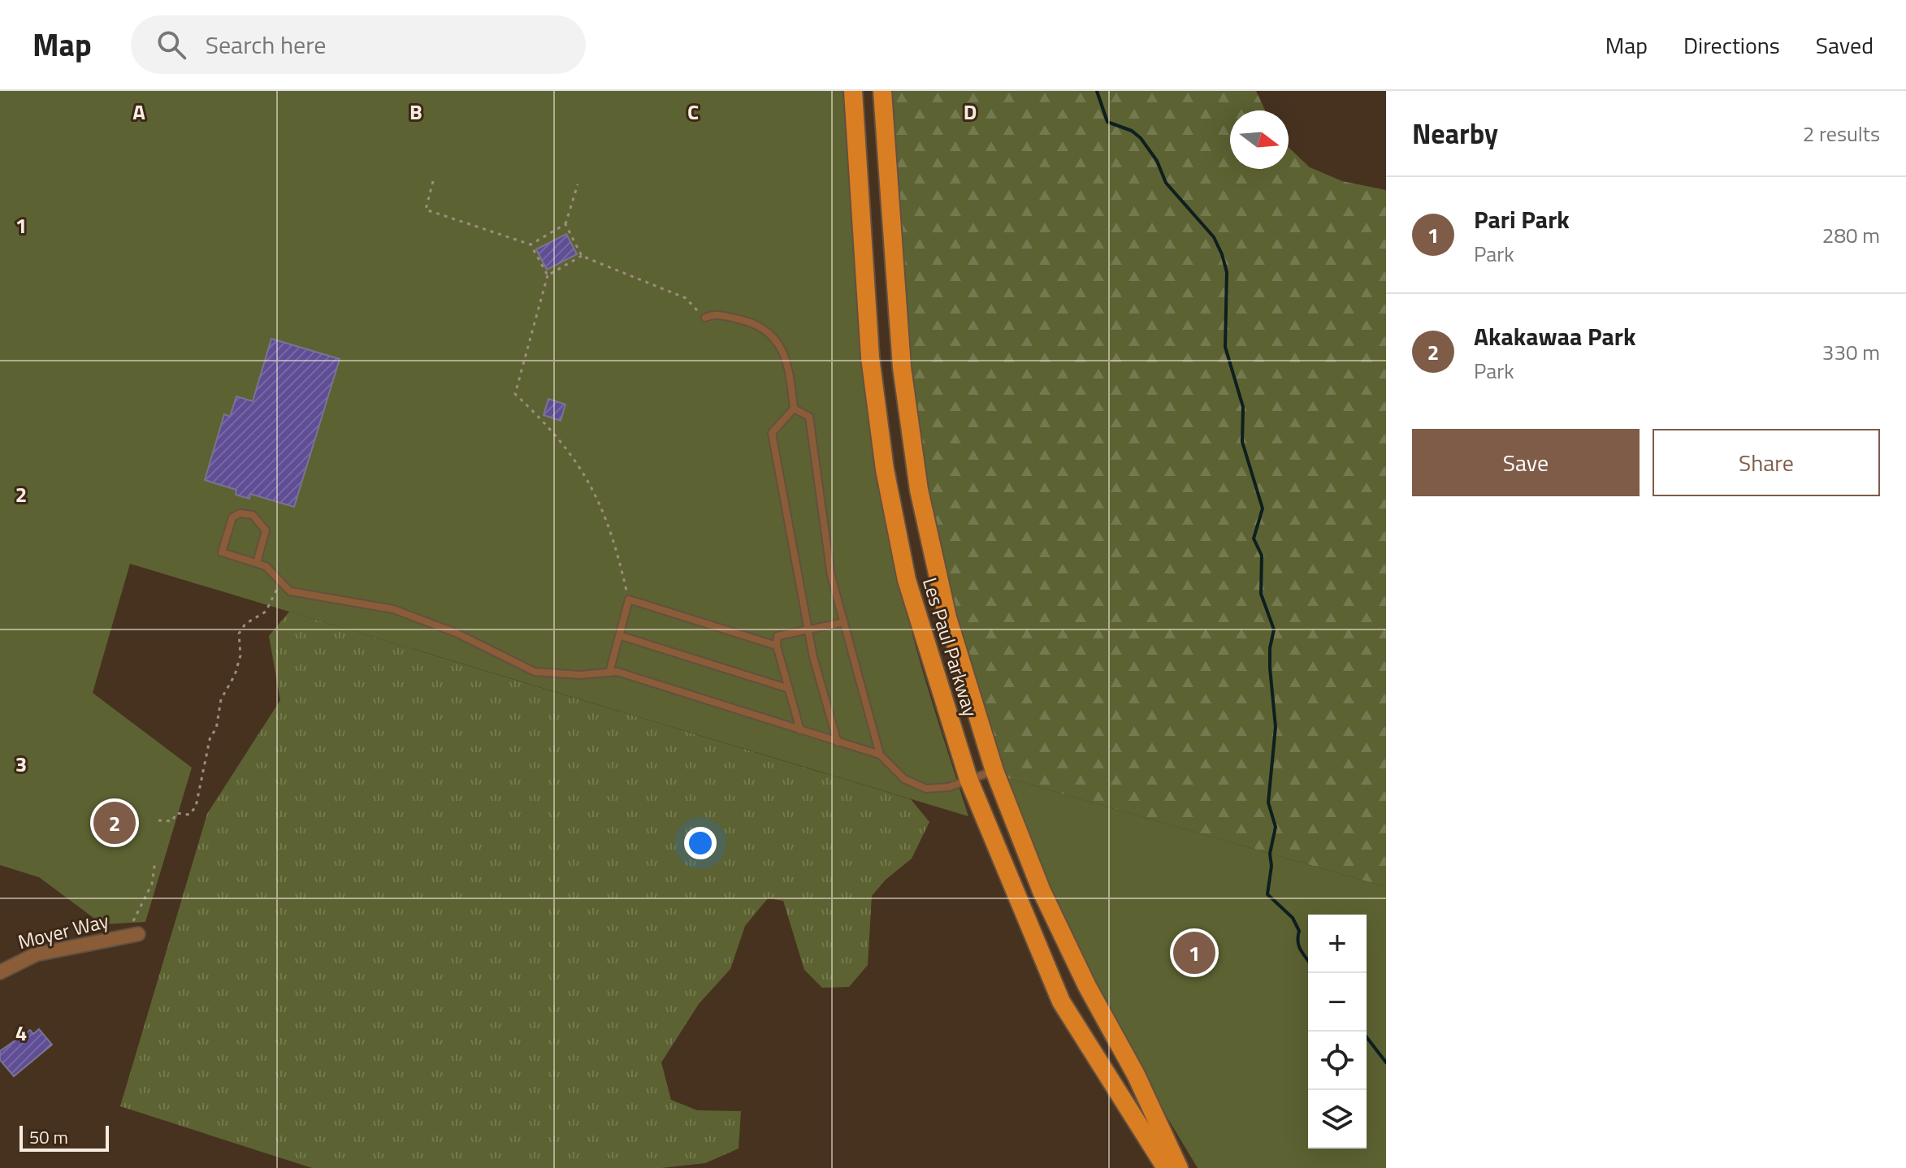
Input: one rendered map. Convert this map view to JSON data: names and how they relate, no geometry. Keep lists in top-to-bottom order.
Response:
{
  "streets": {
    "main road": ["Les Paul Parkway"],
    "street": ["Moyer Way"]
  },
  "scale_bar": "50 m",
  "north": "right",
  "page": {
    "header": "Map",
    "search": "Search here",
    "nav": ["Map", "Directions", "Saved"],
    "heading": ["Nearby", "2 results"],
    "list": [
      {
        "mark": "1",
        "name": "Pari Park",
        "note": "Park",
        "value": "280 m"
      },
      {
        "mark": "2",
        "name": "Akakawaa Park",
        "note": "Park",
        "value": "330 m"
      }
    ],
    "buttons": ["Save", "Share"],
    "pins": ["2", "1"],
    "map_buttons": ["+", "−"],
    "scale": "50 m"
  },
  "grid": {
    "columns": [
      "A",
      "B",
      "C",
      "D"
    ],
    "rows": [
      "1",
      "2",
      "3",
      "4"
    ]
  }
}
